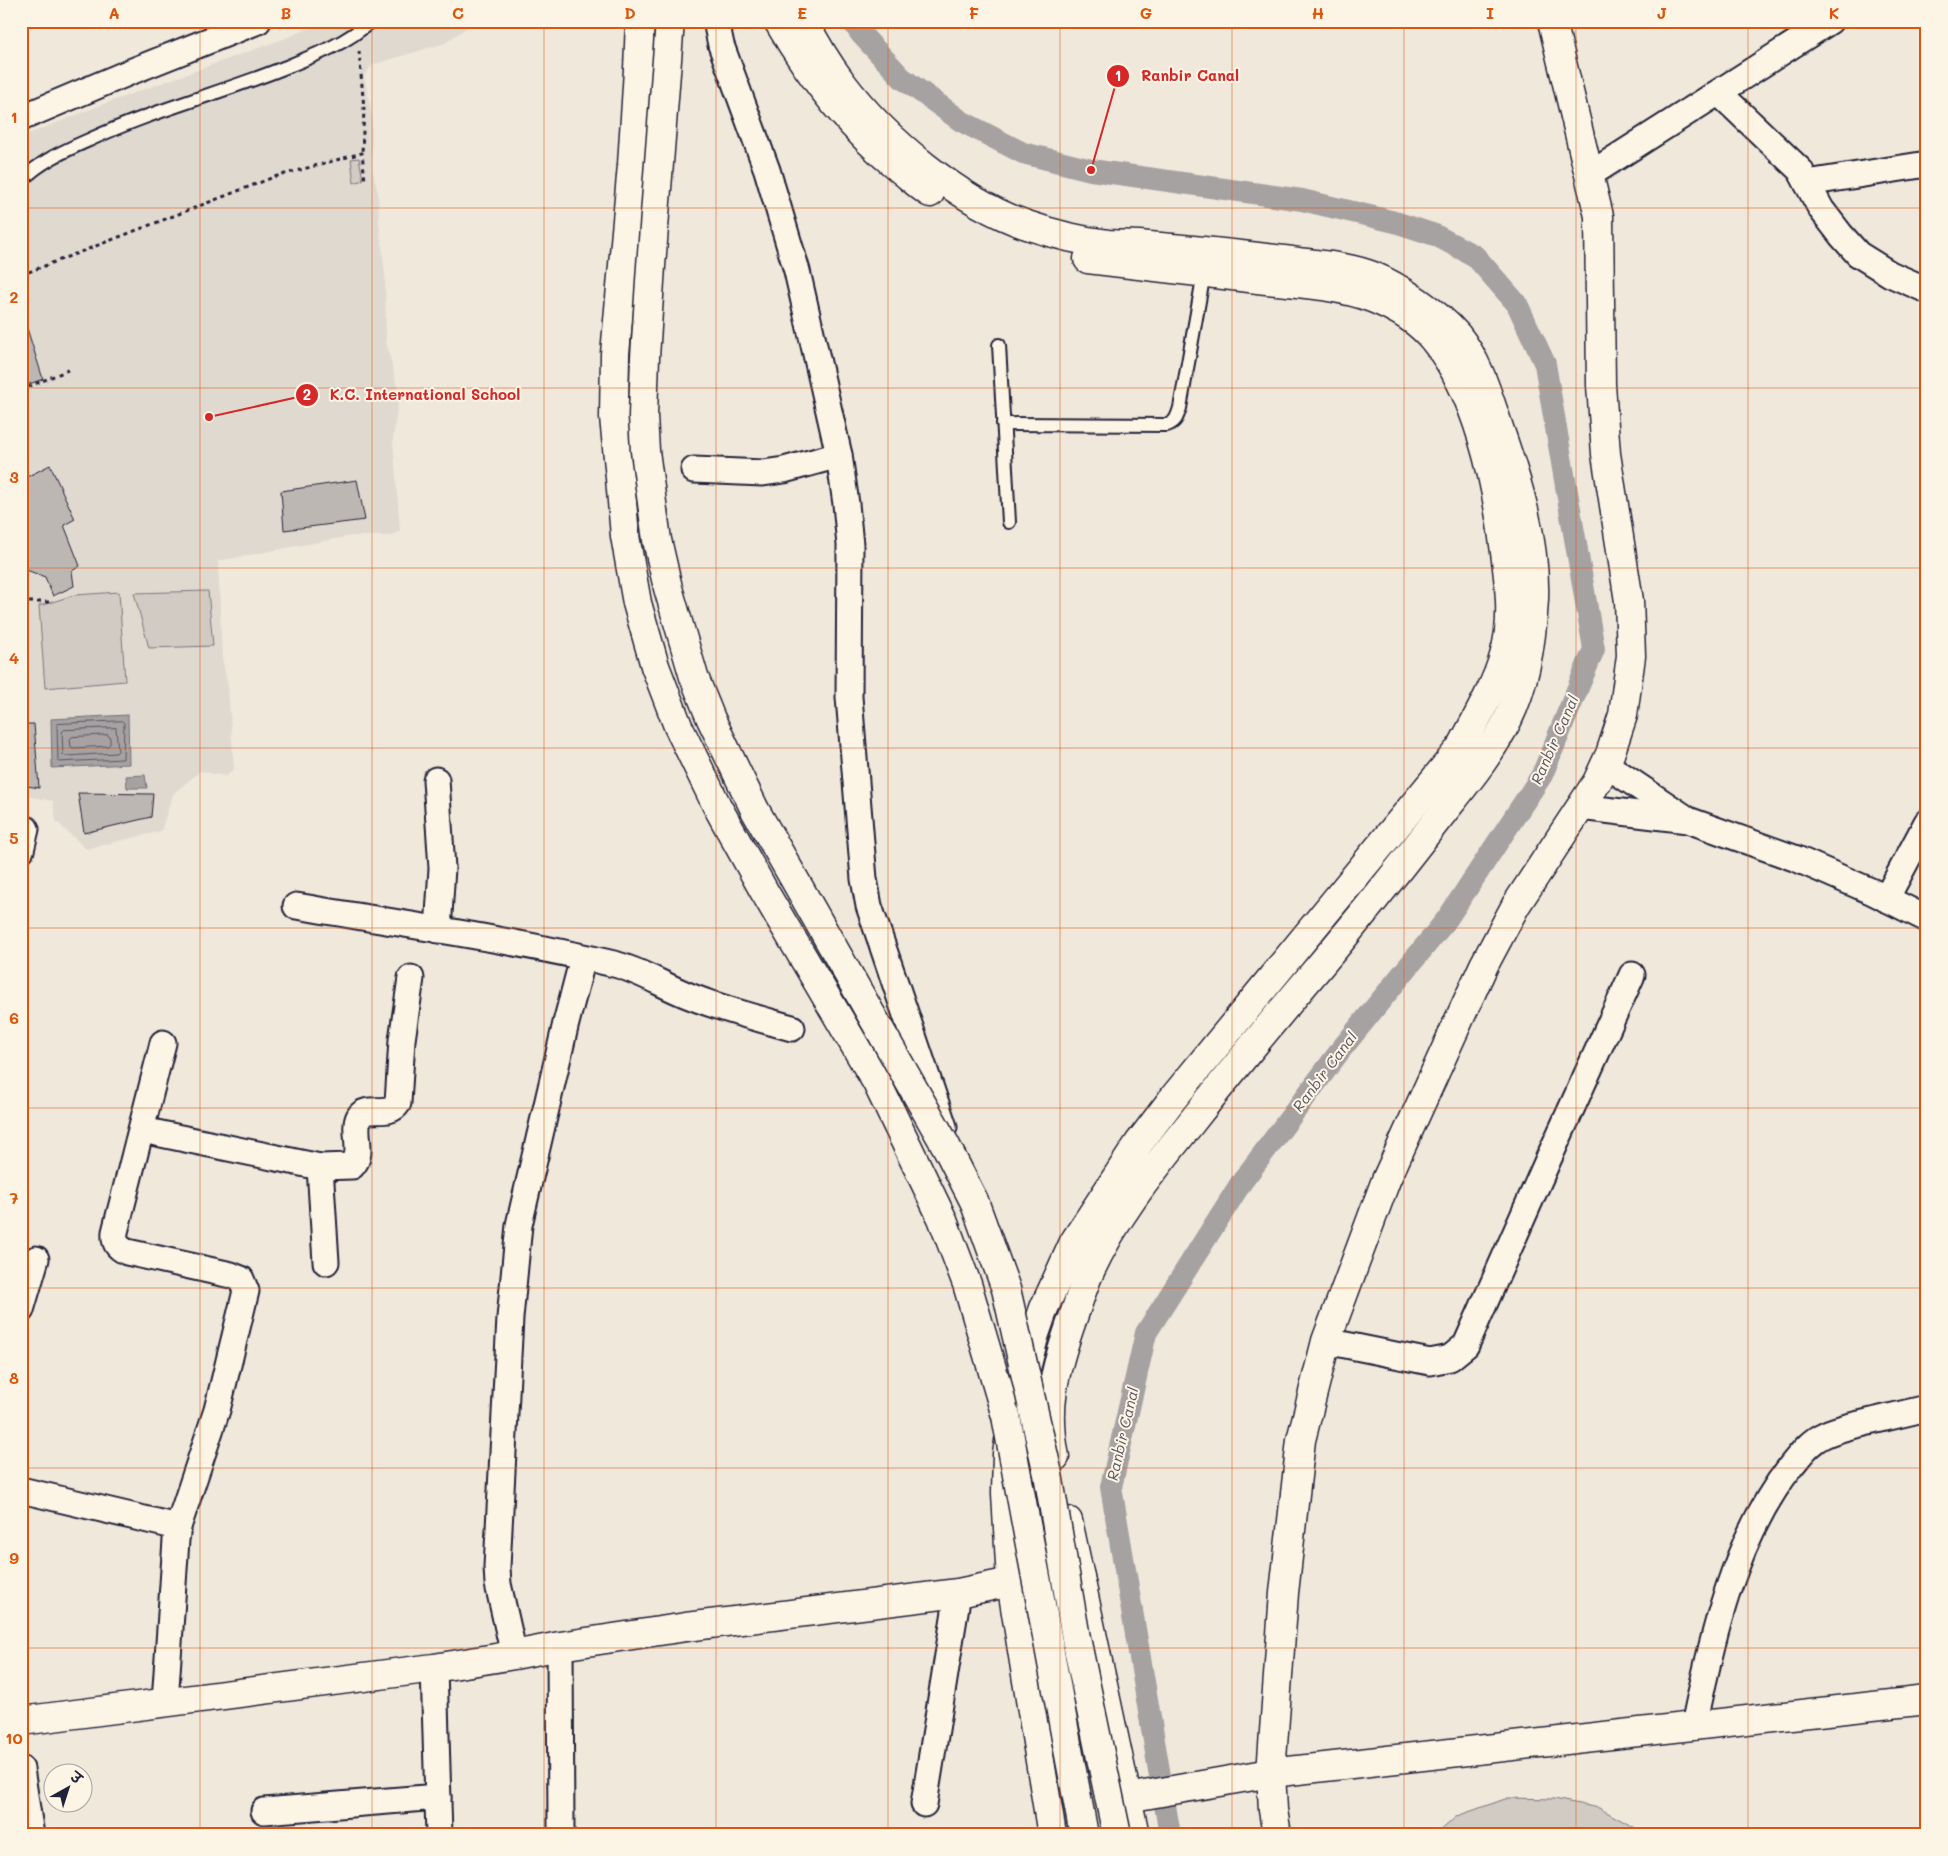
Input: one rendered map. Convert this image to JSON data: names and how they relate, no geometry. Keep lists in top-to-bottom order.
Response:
{
  "water": ["Ranbir Canal"],
  "places": ["Ranbir Canal", "K.C. International School"],
  "north": "top right",
  "grid": {
    "columns": [
      "A",
      "B",
      "C",
      "D",
      "E",
      "F",
      "G",
      "H",
      "I",
      "J",
      "K"
    ],
    "rows": [
      "1",
      "2",
      "3",
      "4",
      "5",
      "6",
      "7",
      "8",
      "9",
      "10"
    ]
  }
}
